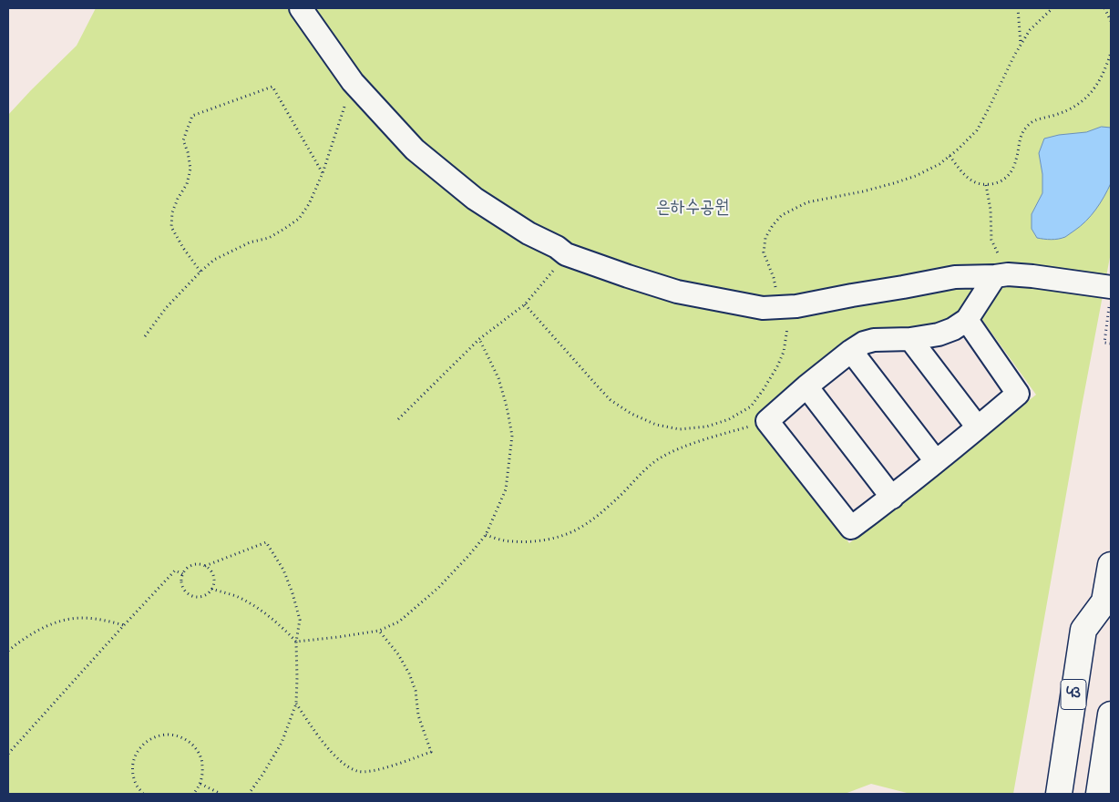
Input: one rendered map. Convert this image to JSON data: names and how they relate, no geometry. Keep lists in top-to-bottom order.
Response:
{
  "streets": {
    "highway": ["43"]
  },
  "parks": ["은하수공원"]
}
